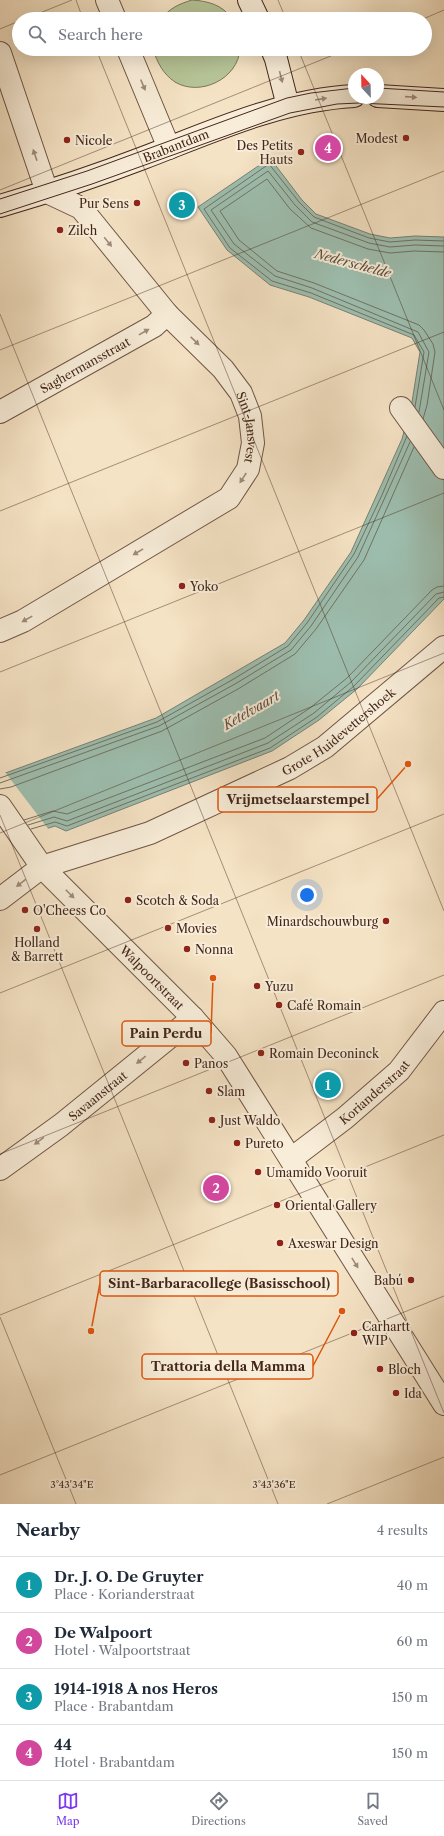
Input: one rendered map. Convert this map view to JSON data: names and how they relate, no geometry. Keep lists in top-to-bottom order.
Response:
{
  "streets": {
    "street": [
      "Brabantdam",
      "Saghermansstraat",
      "Sint-Jansvest",
      "Grote Huidevettershoek",
      "Walpoortstraat",
      "Korianderstraat",
      "Savaanstraat"
    ]
  },
  "crossings": [
    ["Brabantdam", "Sint-Jansvest"],
    ["Saghermansstraat", "Sint-Jansvest"],
    ["Grote Huidevettershoek", "Walpoortstraat"],
    ["Walpoortstraat", "Korianderstraat"],
    ["Walpoortstraat", "Savaanstraat"]
  ],
  "one_way": ["Saghermansstraat", "Walpoortstraat", "Savaanstraat"],
  "water": ["Nederschelde", "Ketelvaart"],
  "places": [
    "Modest",
    "Nicole",
    "Des Petits Hauts",
    "Pur Sens",
    "Zilch",
    "Yoko",
    "Vrijmetselaarstempel",
    "Scotch & Soda",
    "O'Cheess Co",
    "Minardschouwburg",
    "Movies",
    "Holland & Barrett",
    "Nonna",
    "Pain Perdu",
    "Yuzu",
    "Café Romain",
    "Romain Deconinck",
    "Panos",
    "Slam",
    "Just Waldo",
    "Pureto",
    "Umamido Vooruit",
    "Oriental Gallery",
    "Axeswar Design",
    "Babú",
    "Trattoria della Mamma",
    "Sint-Barbaracollege (Basisschool)",
    "Carhartt WIP",
    "Bloch",
    "Ida"
  ],
  "north": "top",
  "page": {
    "search": "Search here",
    "pins": [
      "4",
      "3",
      "1",
      "2"
    ],
    "heading": ["Nearby", "4 results"],
    "list": [
      {
        "mark": "1",
        "name": "Dr. J. O. De Gruyter",
        "note": "Place · Korianderstraat",
        "value": "40 m"
      },
      {
        "mark": "2",
        "name": "De Walpoort",
        "note": "Hotel · Walpoortstraat",
        "value": "60 m"
      },
      {
        "mark": "3",
        "name": "1914-1918 A nos Heros",
        "note": "Place · Brabantdam",
        "value": "150 m"
      },
      {
        "mark": "4",
        "name": "44",
        "note": "Hotel · Brabantdam",
        "value": "150 m"
      }
    ],
    "nav": ["Map", "Directions", "Saved"]
  },
  "coordinates": ["3°43'34\"E", "3°43'36\"E"]
}
